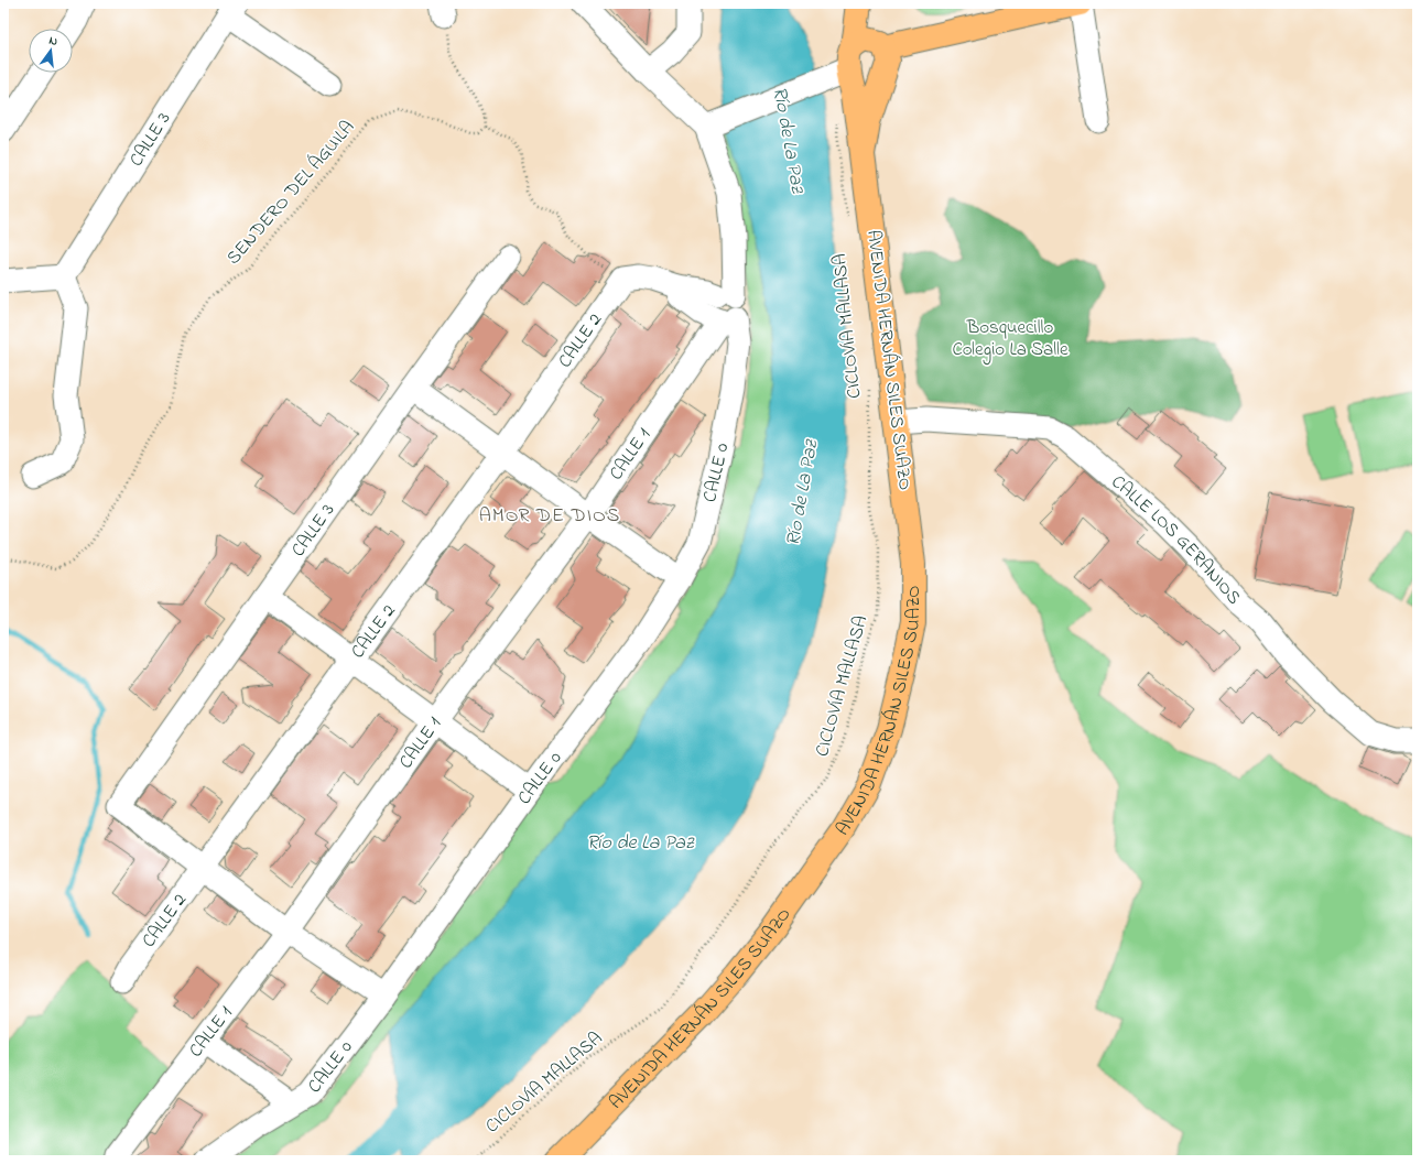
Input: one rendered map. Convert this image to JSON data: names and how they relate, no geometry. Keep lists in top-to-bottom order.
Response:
{
  "streets": {
    "main road": ["AVENIDA HERNÁN SILES SUAZO"],
    "street": [
      "CALLE 3",
      "CALLE 2",
      "CALLE 1",
      "CALLE 0",
      "CALLE LOS GERANIOS"
    ],
    "path": ["SENDERO DEL ÁGUILA", "CICLOVÍA MALLASA"]
  },
  "crossings": [
    ["CALLE 3", "CALLE 2"],
    ["AVENIDA HERNÁN SILES SUAZO", "CALLE LOS GERANIOS"],
    ["CALLE 1", "CALLE 0"]
  ],
  "districts": ["AMOR DE DIOS"],
  "water": ["Río de La Paz"],
  "parks": ["Bosquecillo Colegio La Salle"],
  "north": "top"
}
